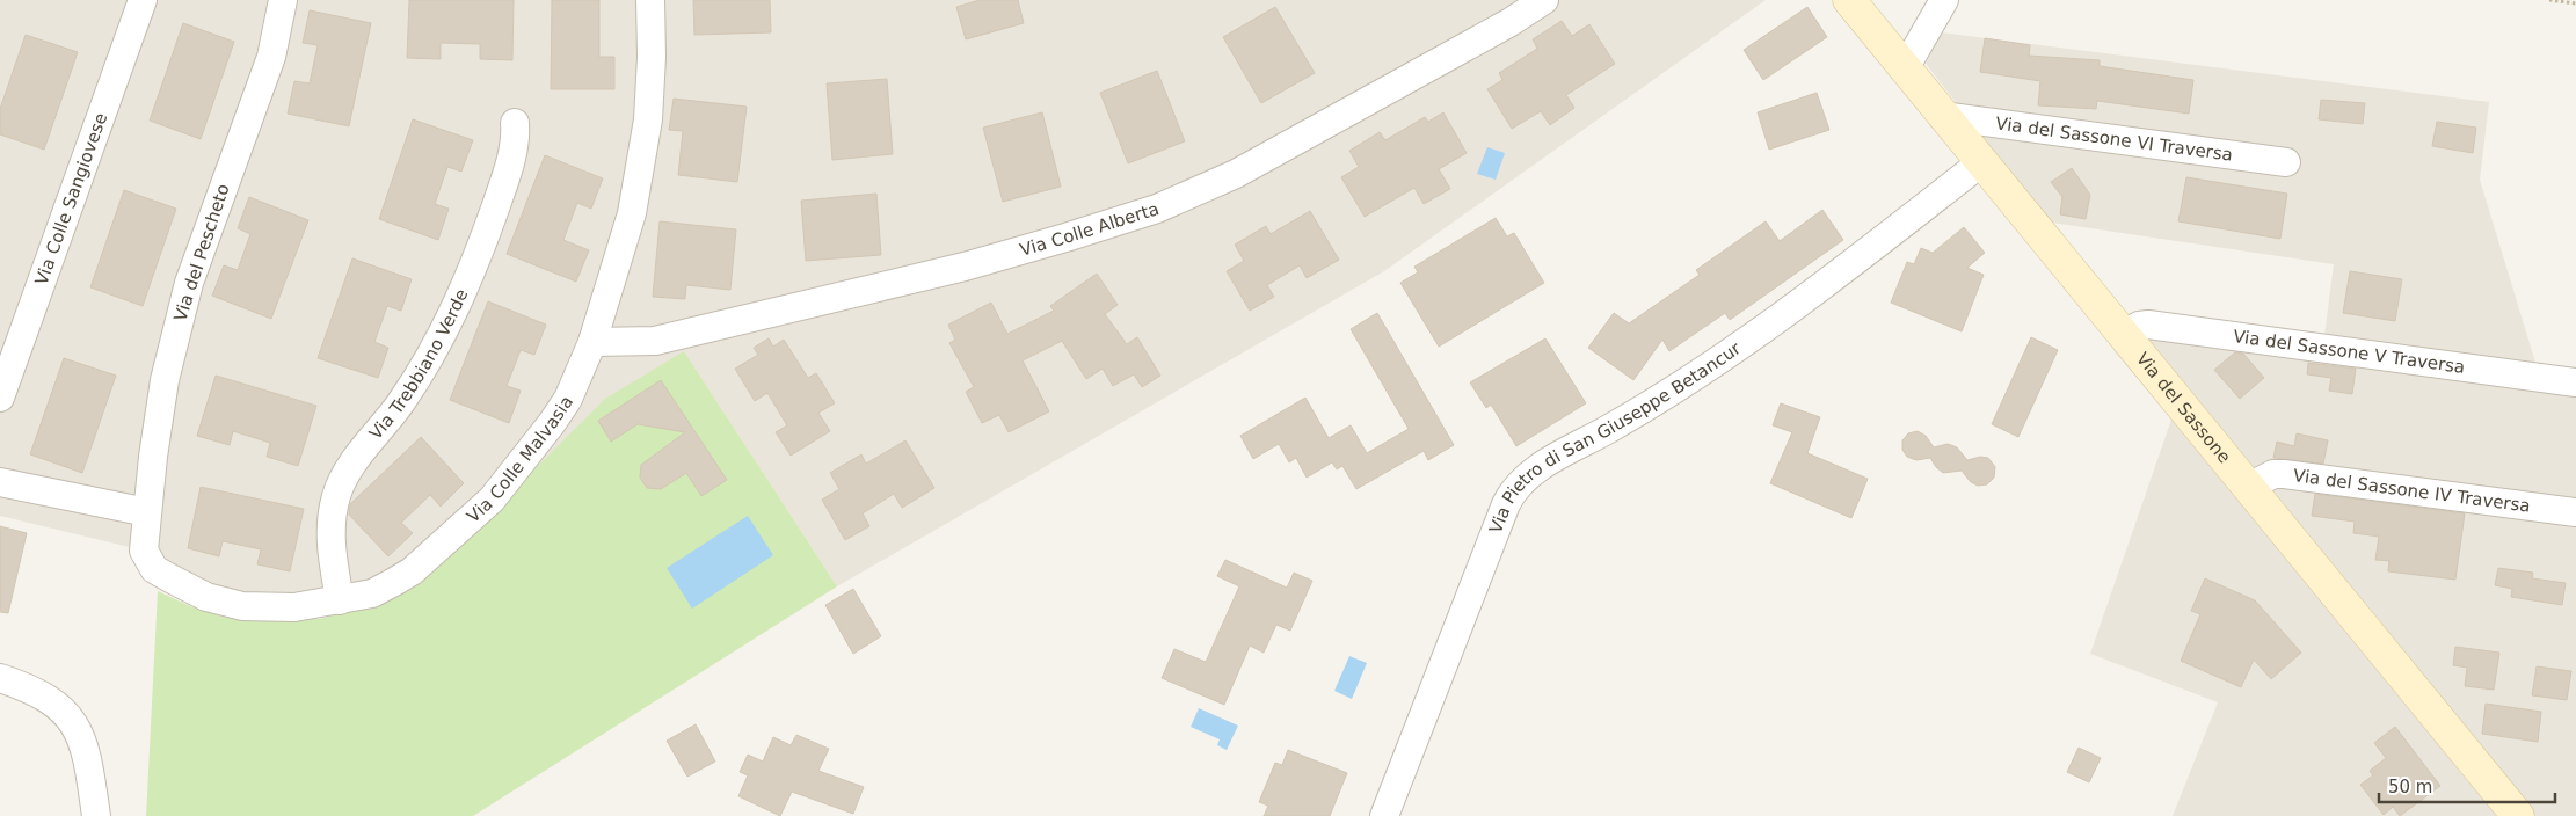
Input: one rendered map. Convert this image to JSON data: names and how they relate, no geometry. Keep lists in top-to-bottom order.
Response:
{
  "streets": {
    "main road": ["Via del Sassone"],
    "street": [
      "Via del Sassone VI Traversa",
      "Via Colle Sangiovese",
      "Via Colle Alberta",
      "Via del Pescheto",
      "Via del Sassone V Traversa",
      "Via Trebbiano Verde",
      "Via Pietro di San Giuseppe Betancur",
      "Via Colle Malvasia",
      "Via del Sassone IV Traversa"
    ]
  },
  "crossings": [
    ["Via del Sassone VI Traversa", "Via del Sassone"],
    ["Via Colle Alberta", "Via Colle Malvasia"],
    ["Via del Pescheto", "Via Colle Malvasia"],
    ["Via del Sassone V Traversa", "Via del Sassone"],
    ["Via Trebbiano Verde", "Via Colle Malvasia"],
    ["Via del Sassone", "Via Pietro di San Giuseppe Betancur"],
    ["Via del Sassone", "Via del Sassone IV Traversa"]
  ],
  "scale_bar": "50 m"
}
